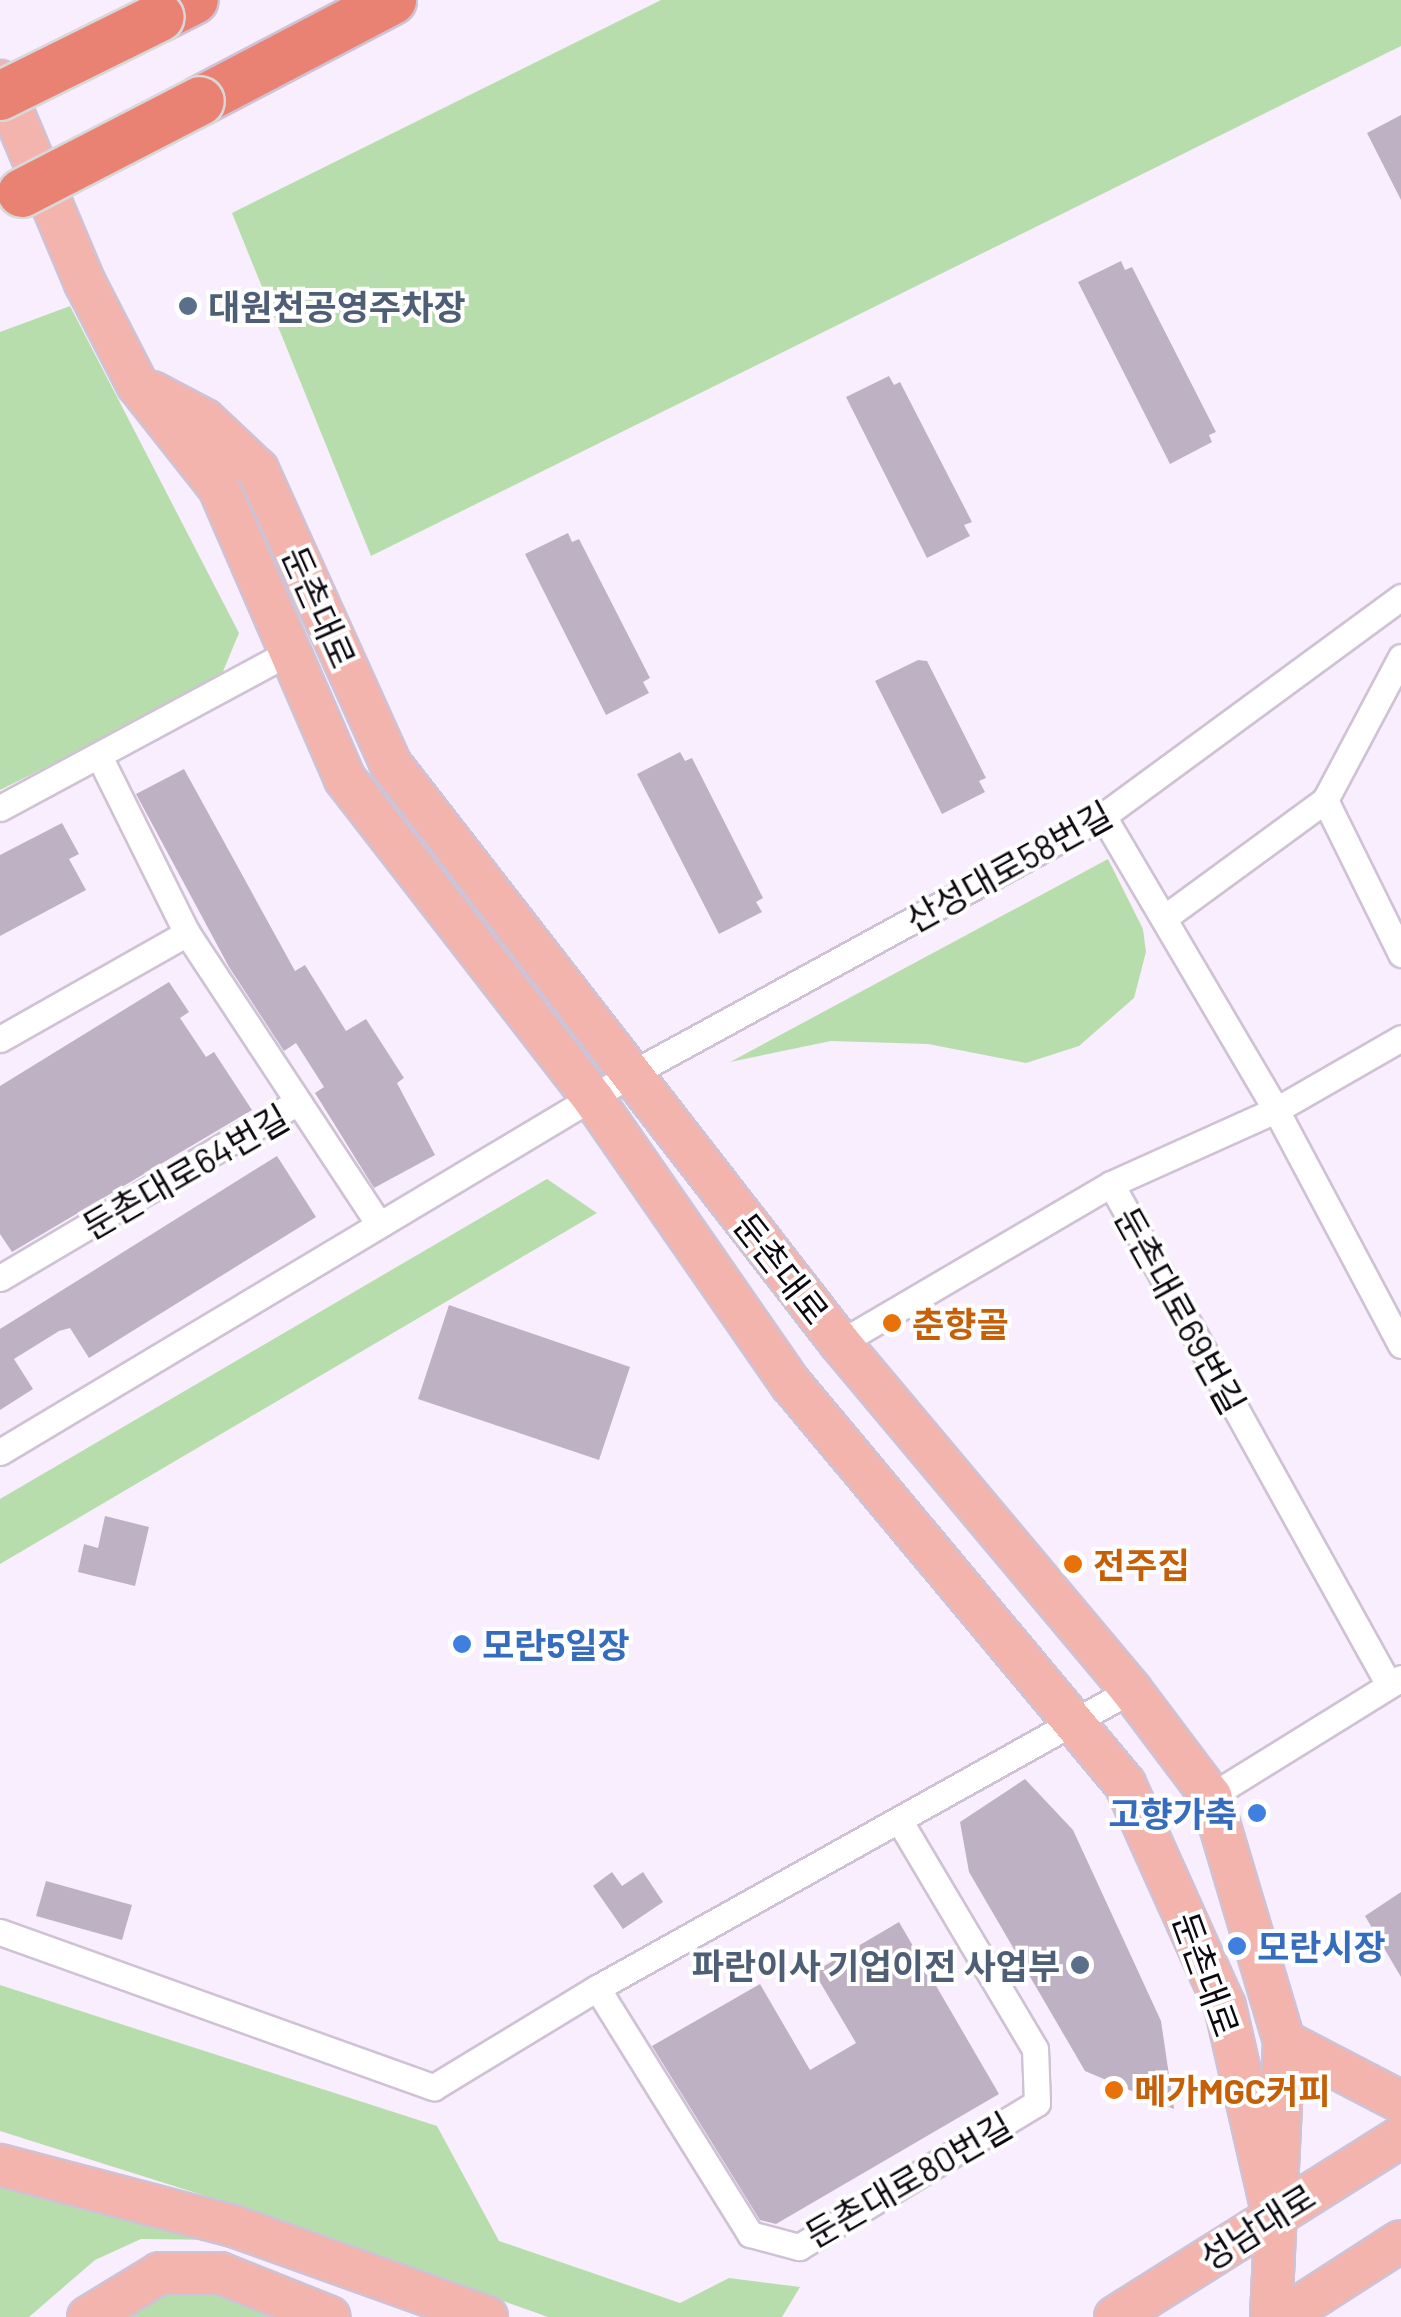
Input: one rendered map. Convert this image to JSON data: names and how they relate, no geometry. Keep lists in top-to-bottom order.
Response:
{
  "streets": {
    "main road": ["둔촌대로", "성남대로"],
    "street": [
      "산성대로58번길",
      "둔촌대로64번길",
      "둔촌대로69번길",
      "둔촌대로80번길"
    ]
  },
  "crossings": [
    ["둔촌대로", "산성대로58번길"],
    ["둔촌대로", "둔촌대로69번길"],
    ["둔촌대로", "성남대로"]
  ],
  "places": [
    "대원천공영주차장",
    "춘향골",
    "전주집",
    "모란5일장",
    "고향가축",
    "모란시장",
    "파란이사 기업이전 사업부",
    "메가MGC커피"
  ]
}
